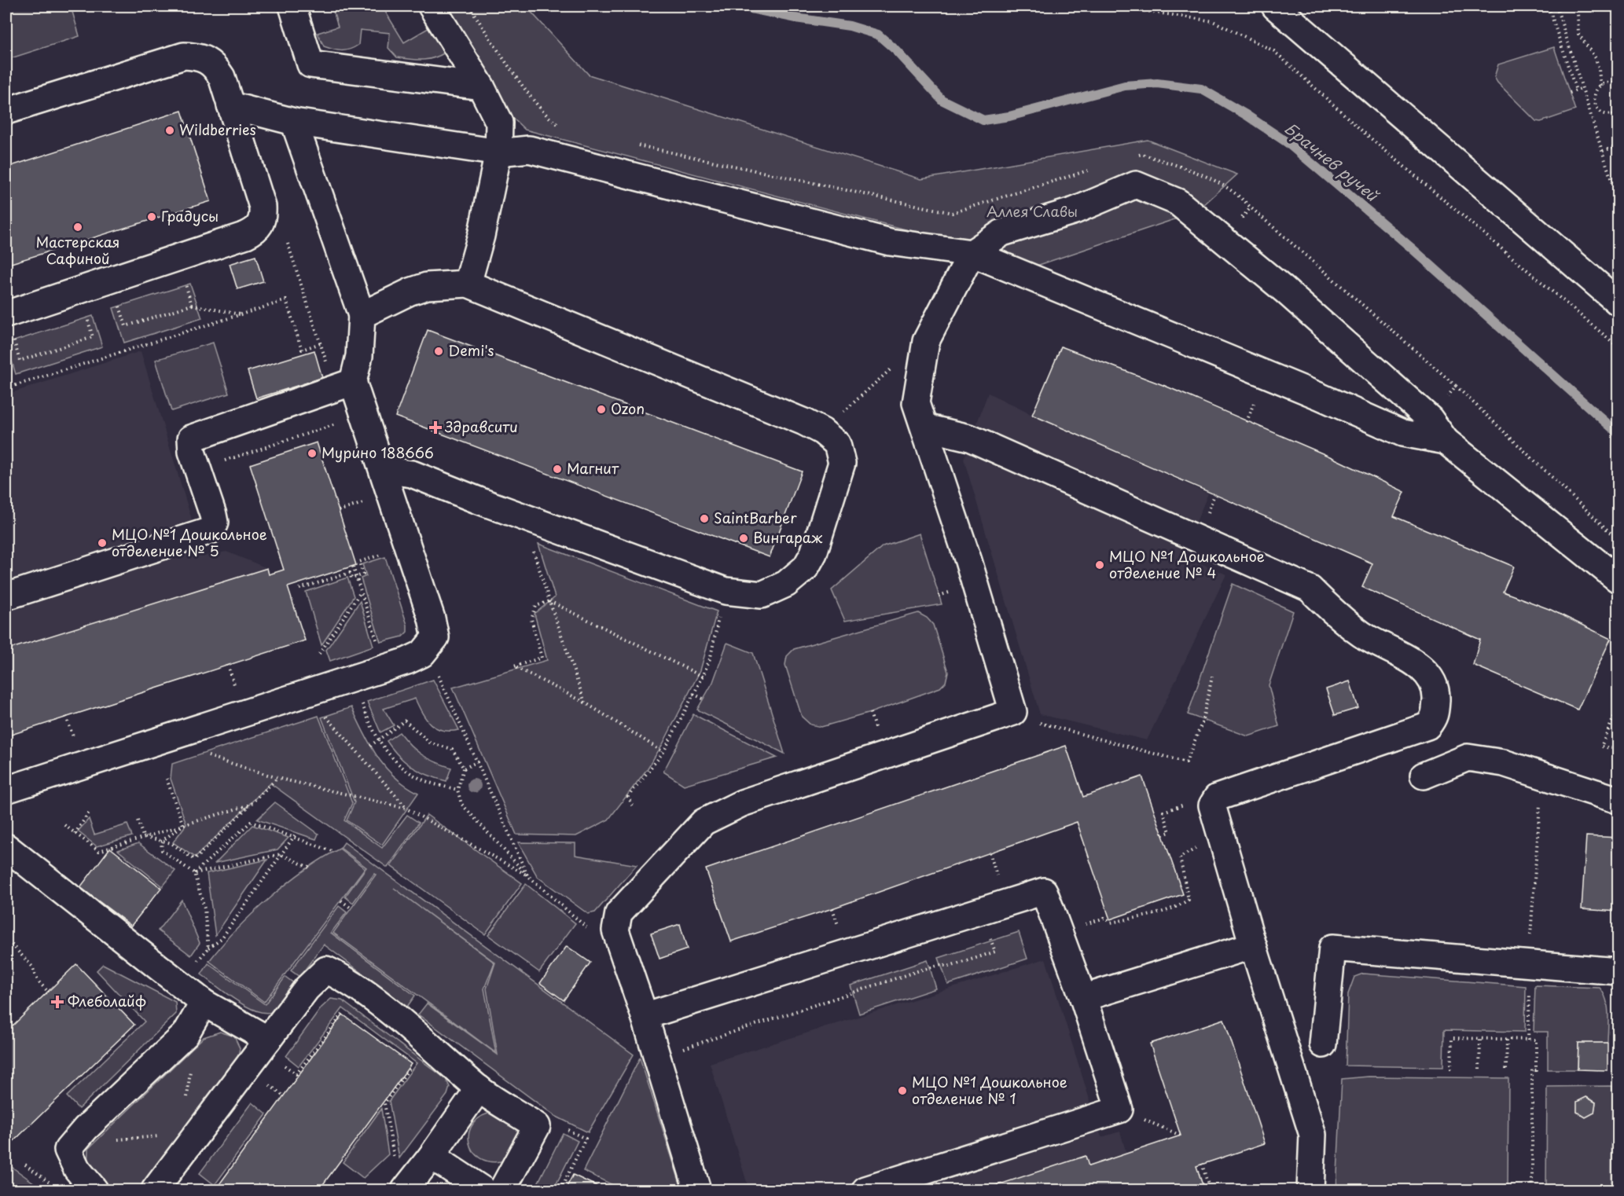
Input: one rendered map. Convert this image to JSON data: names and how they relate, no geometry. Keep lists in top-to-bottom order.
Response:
{
  "water": ["Брачнев ручей"],
  "parks": ["Аллея Славы"],
  "places": {
    "other": [
      "Wildberries",
      "Градусы",
      "Мастерская Сафиной",
      "Demi's",
      "Ozon",
      "Мурино 188666",
      "Магнит",
      "SaintBarber",
      "Вингараж",
      "МЦО №1 Дошкольное отделение № 5",
      "МЦО №1 Дошкольное отделение № 4",
      "МЦО №1 Дошкольное отделение № 1"
    ],
    "health": ["Здравсити", "Флеболайф"]
  }
}
